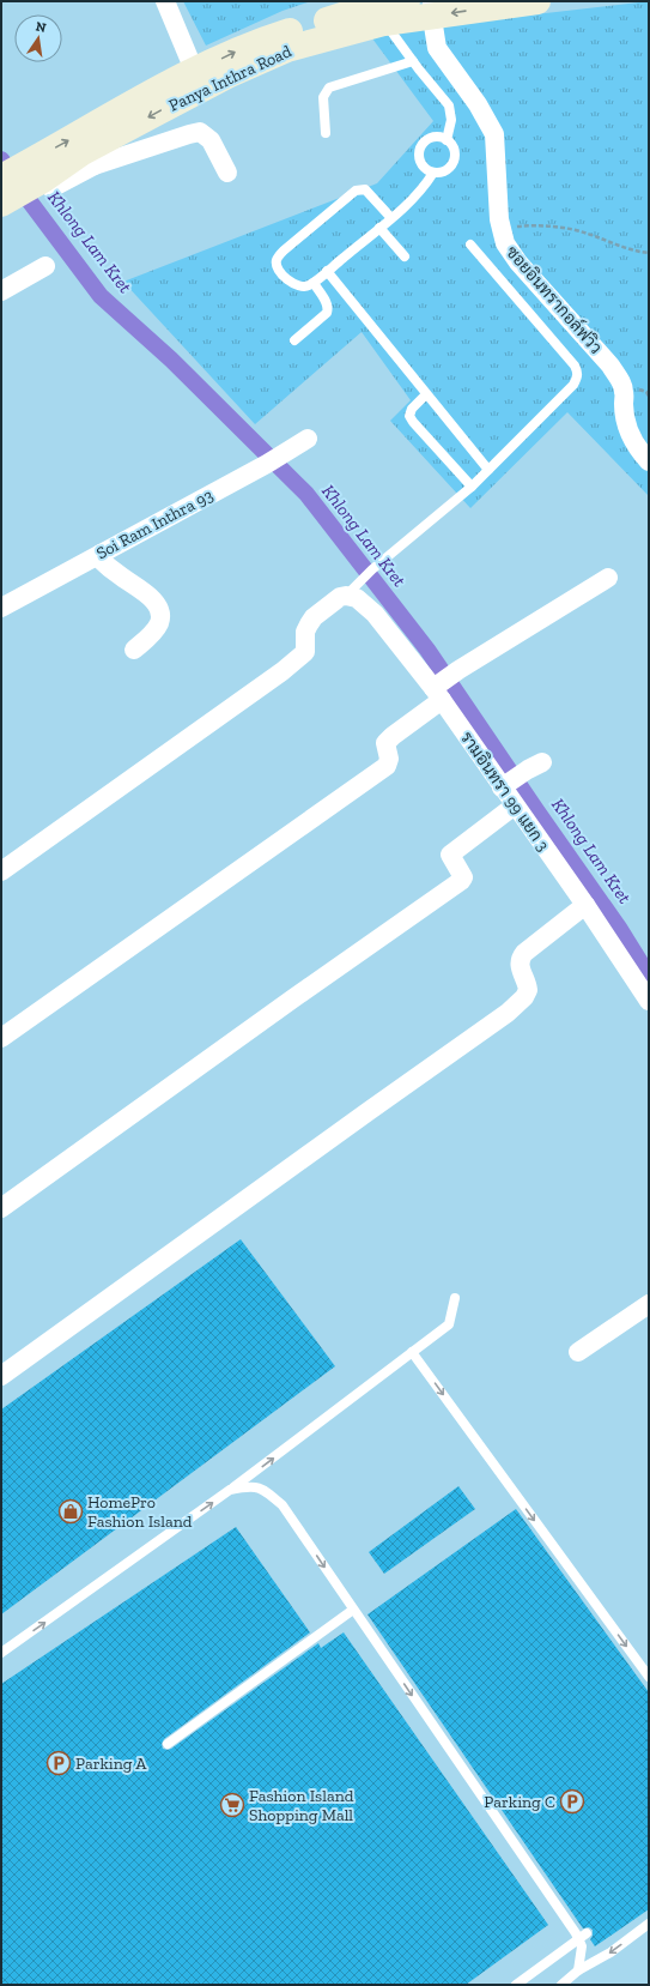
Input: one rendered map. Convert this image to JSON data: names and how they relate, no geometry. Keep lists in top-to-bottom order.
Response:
{
  "streets": {
    "main road": ["Panya Inthra Road"],
    "street": ["ซอยอินทรากอล์ฟวิว", "Soi Ram Inthra 93", "รามอินทรา 99 แยก 3"]
  },
  "crossings": [
    ["Panya Inthra Road", "ซอยอินทรากอล์ฟวิว"]
  ],
  "water": ["Khlong Lam Kret"],
  "places": {
    "shop": ["HomePro Fashion Island"],
    "parking": ["Parking A", "Parking C"],
    "supermarket": ["Fashion Island Shopping Mall"]
  },
  "north": "top"
}
